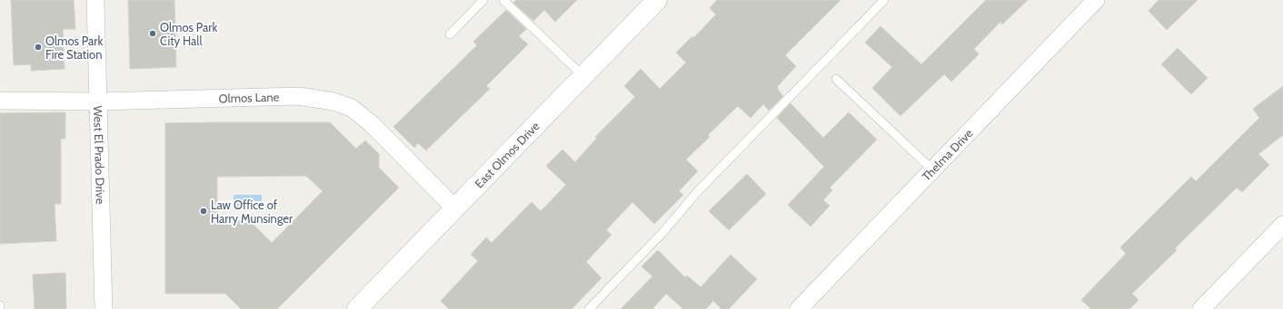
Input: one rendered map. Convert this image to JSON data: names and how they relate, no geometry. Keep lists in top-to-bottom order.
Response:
{
  "streets": {
    "street": [
      "Olmos Lane",
      "Thelma Drive",
      "West El Prado Drive",
      "East Olmos Drive"
    ]
  },
  "crossings": [
    ["Olmos Lane", "West El Prado Drive"],
    ["Olmos Lane", "East Olmos Drive"]
  ],
  "places": ["Olmos Park City Hall", "Olmos Park Fire Station", "Law Office of Harry Munsinger"]
}
